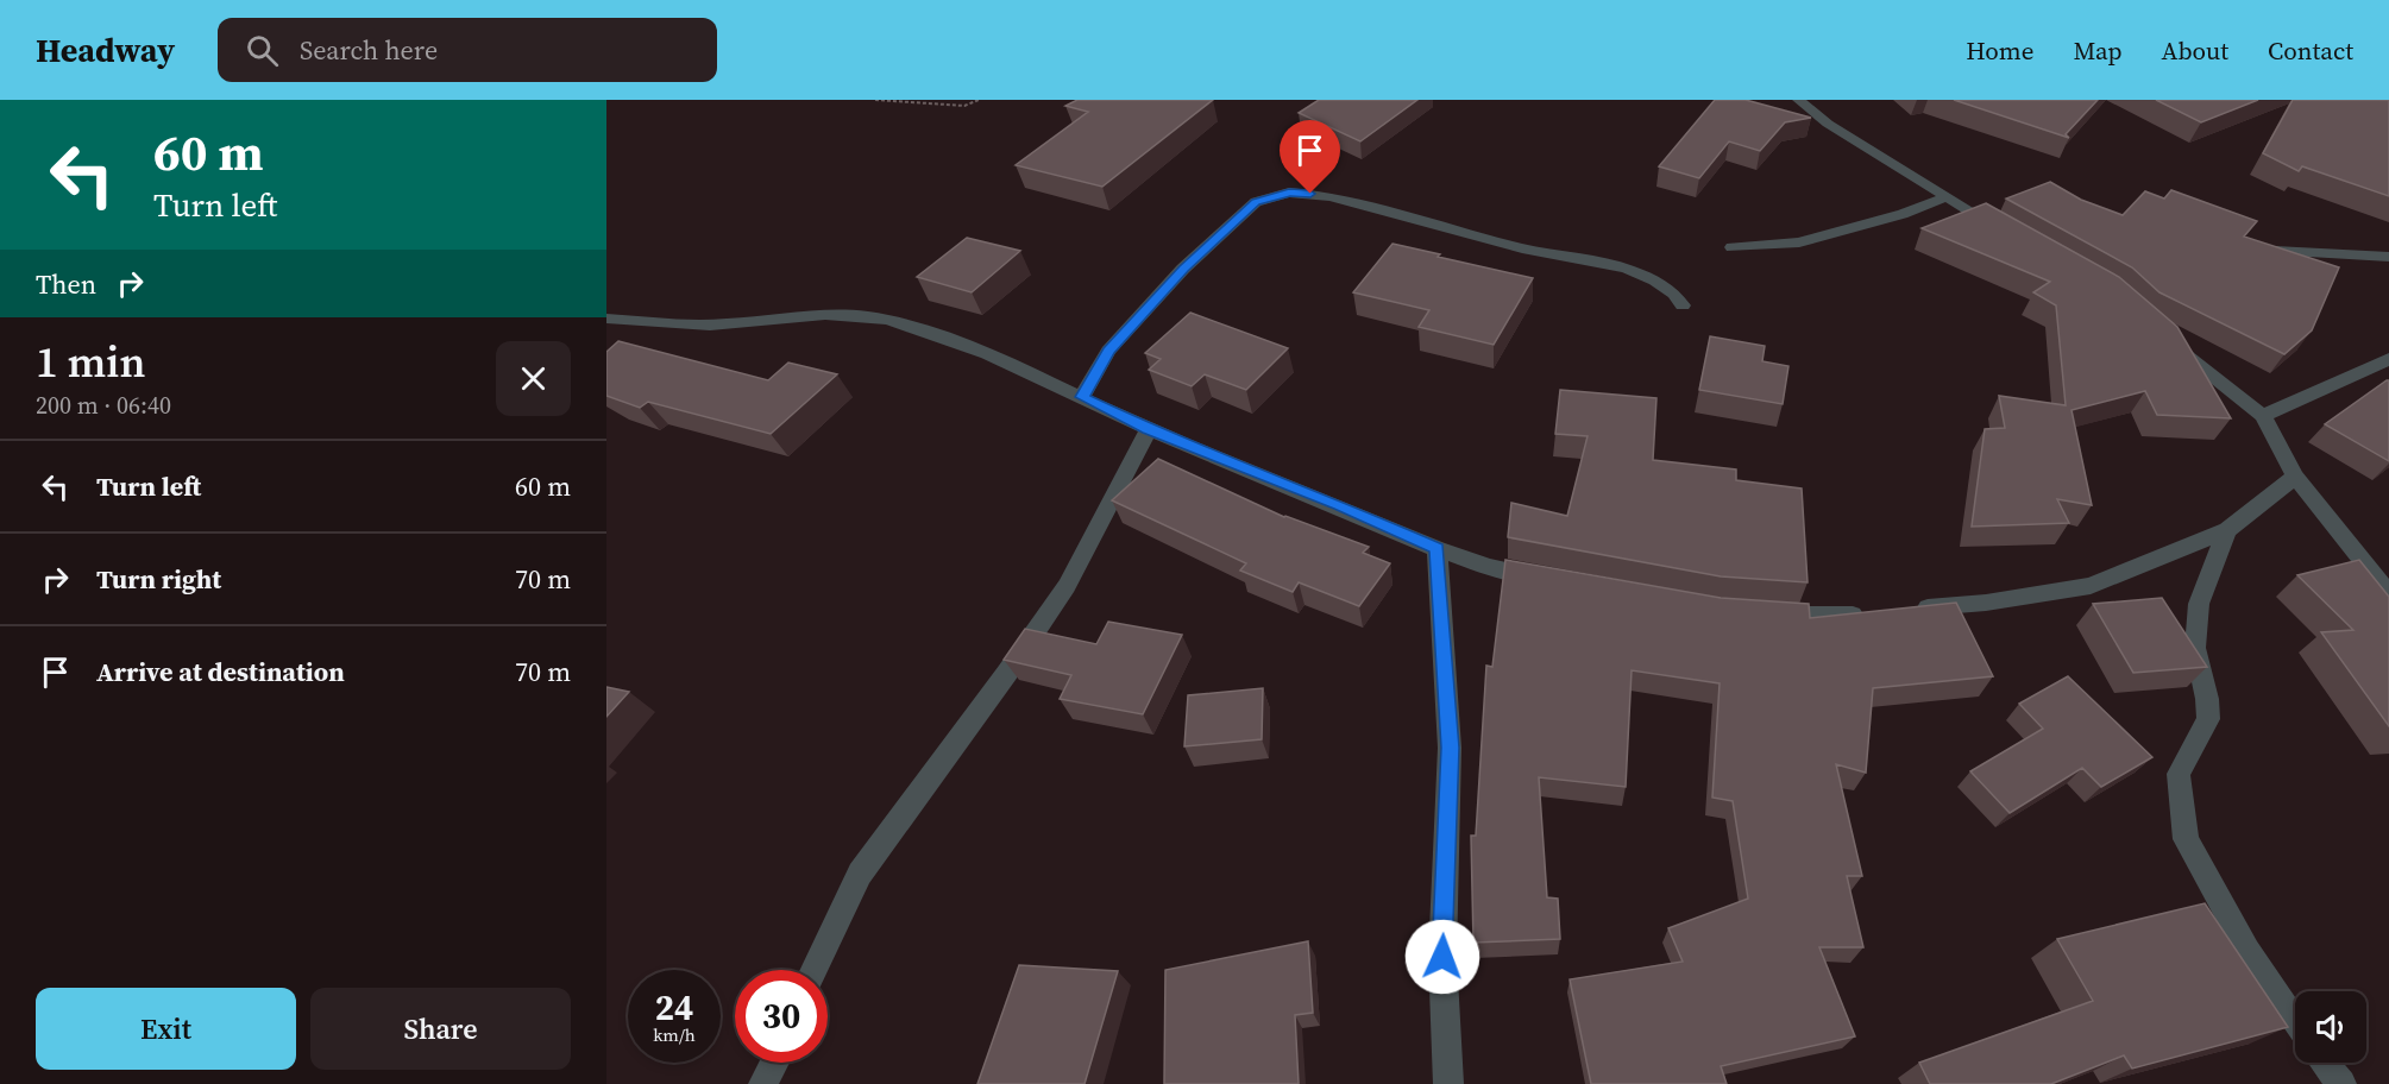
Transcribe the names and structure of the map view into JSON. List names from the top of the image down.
{
  "page": {
    "header": "Headway",
    "search": "Search here",
    "nav": [
      "Home",
      "Map",
      "About",
      "Contact"
    ],
    "turn": ["60 m", "Turn left"],
    "then": "Then",
    "heading": ["1 min", "200 m · 06:40"],
    "list": [
      {
        "name": "Turn left",
        "value": "60 m"
      },
      {
        "name": "Turn right",
        "value": "70 m"
      },
      {
        "name": "Arrive at destination",
        "value": "70 m"
      }
    ],
    "speed": "24 km/h",
    "limit": "30",
    "buttons": ["Exit", "Share"]
  }
}
